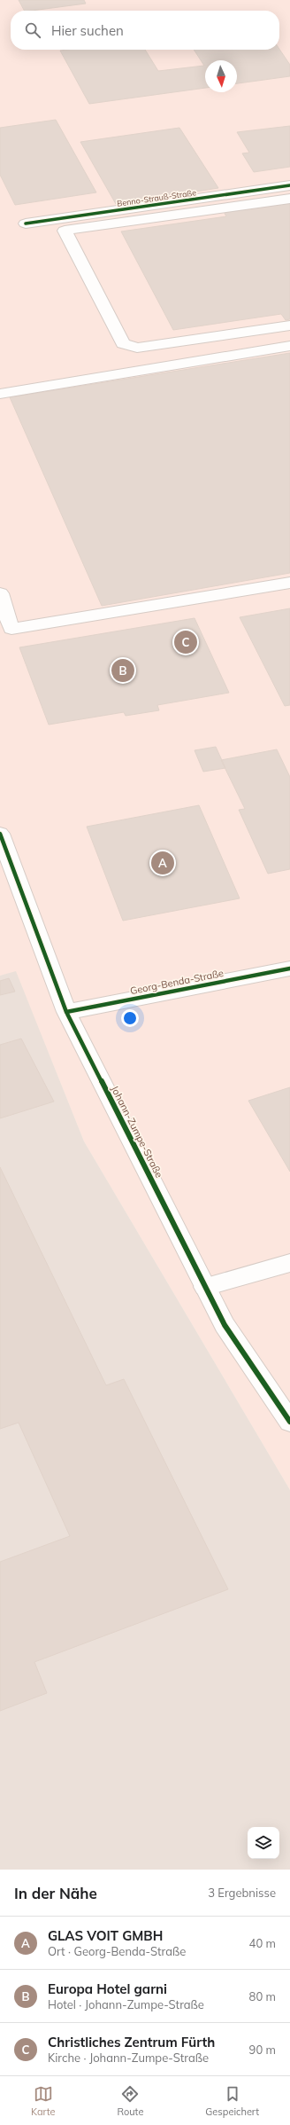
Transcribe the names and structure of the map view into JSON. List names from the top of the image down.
{
  "streets": {
    "street": ["Benno-Strauß-Straße", "Georg-Benda-Straße", "Johann-Zumpe-Straße"]
  },
  "crossings": [
    ["Georg-Benda-Straße", "Johann-Zumpe-Straße"]
  ],
  "north": "bottom",
  "page": {
    "search": "Hier suchen",
    "pins": ["C", "B", "A"],
    "heading": ["In der Nähe", "3 Ergebnisse"],
    "list": [
      {
        "mark": "A",
        "name": "GLAS VOIT GMBH",
        "note": "Ort · Georg-Benda-Straße",
        "value": "40 m"
      },
      {
        "mark": "B",
        "name": "Europa Hotel garni",
        "note": "Hotel · Johann-Zumpe-Straße",
        "value": "80 m"
      },
      {
        "mark": "C",
        "name": "Christliches Zentrum Fürth",
        "note": "Kirche · Johann-Zumpe-Straße",
        "value": "90 m"
      }
    ],
    "nav": ["Karte", "Route", "Gespeichert"]
  }
}
